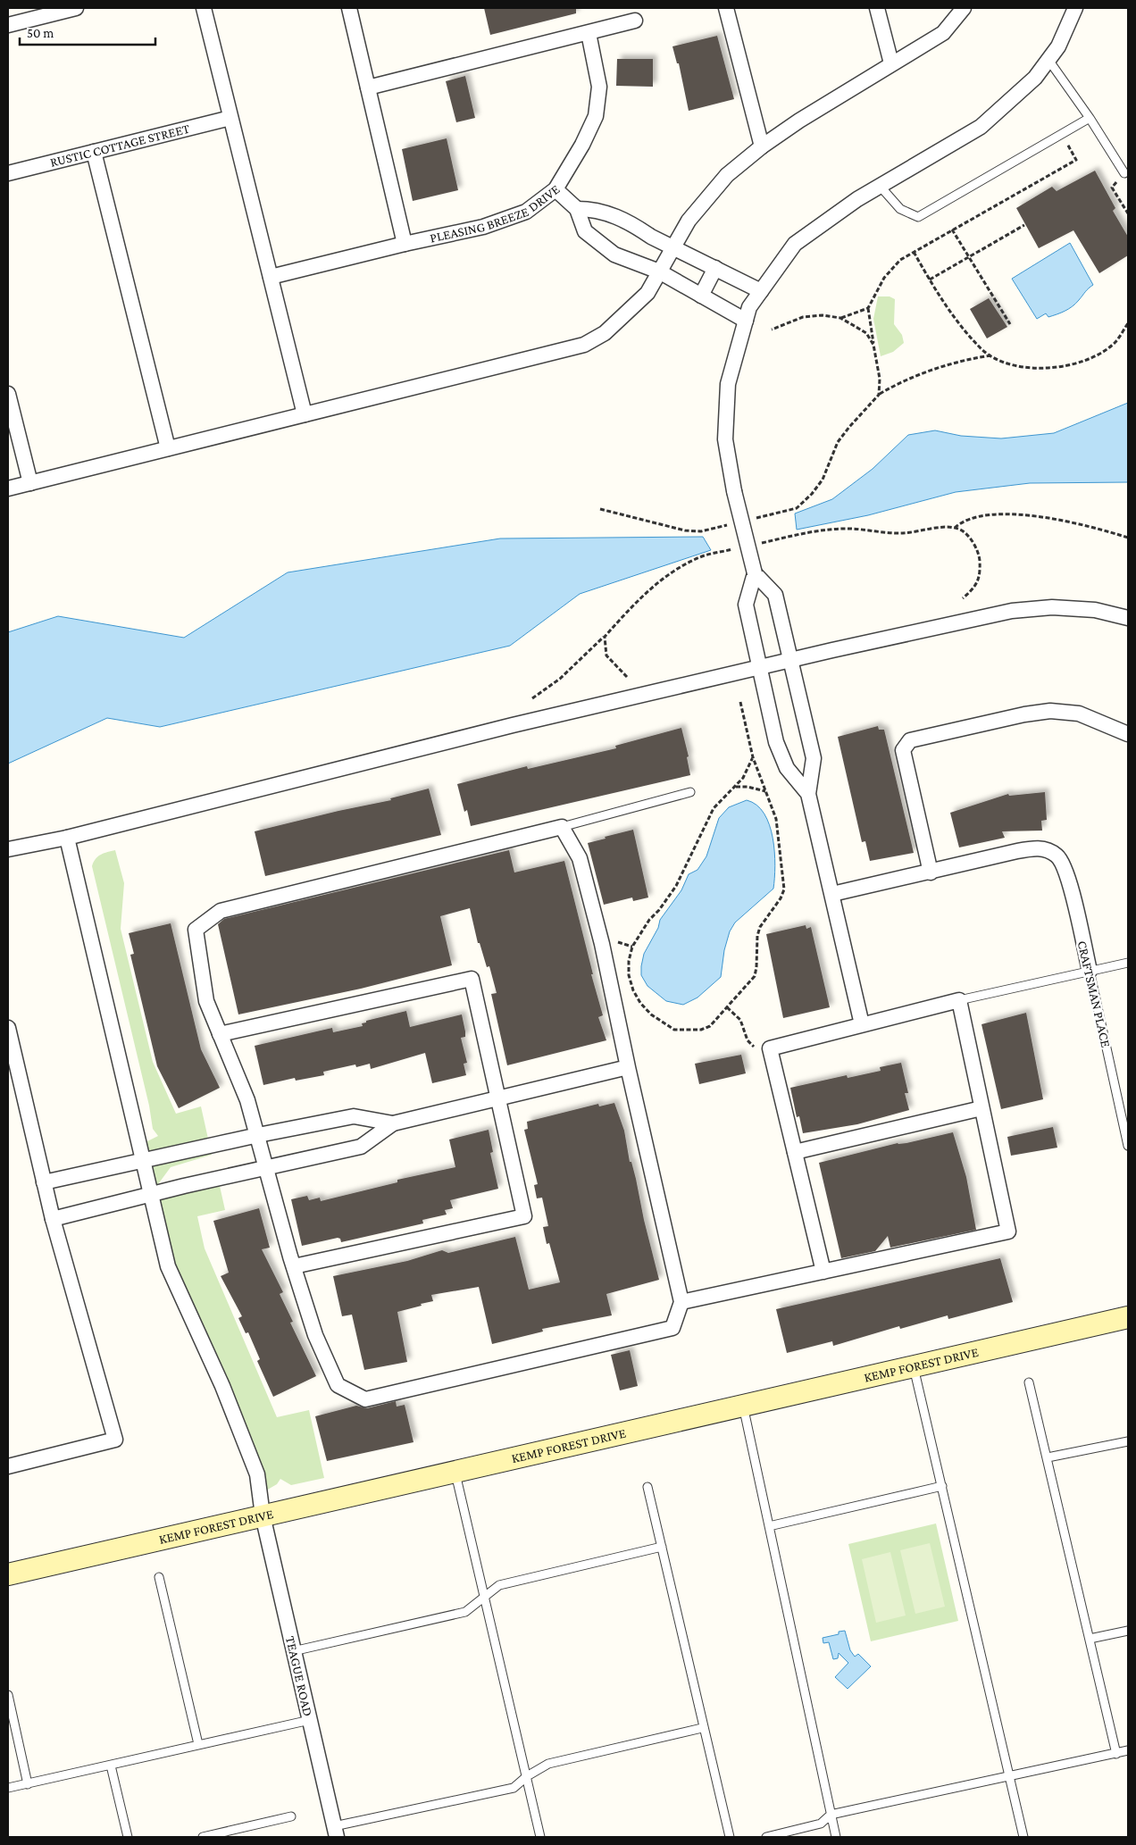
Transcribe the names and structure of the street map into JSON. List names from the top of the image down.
{
  "streets": {
    "street": [
      "RUSTIC COTTAGE STREET",
      "PLEASING BREEZE DRIVE",
      "CRAFTSMAN PLACE",
      "KEMP FOREST DRIVE",
      "TEAGUE ROAD"
    ]
  },
  "crossings": [
    ["KEMP FOREST DRIVE", "TEAGUE ROAD"]
  ],
  "scale_bar": "50 m"
}
